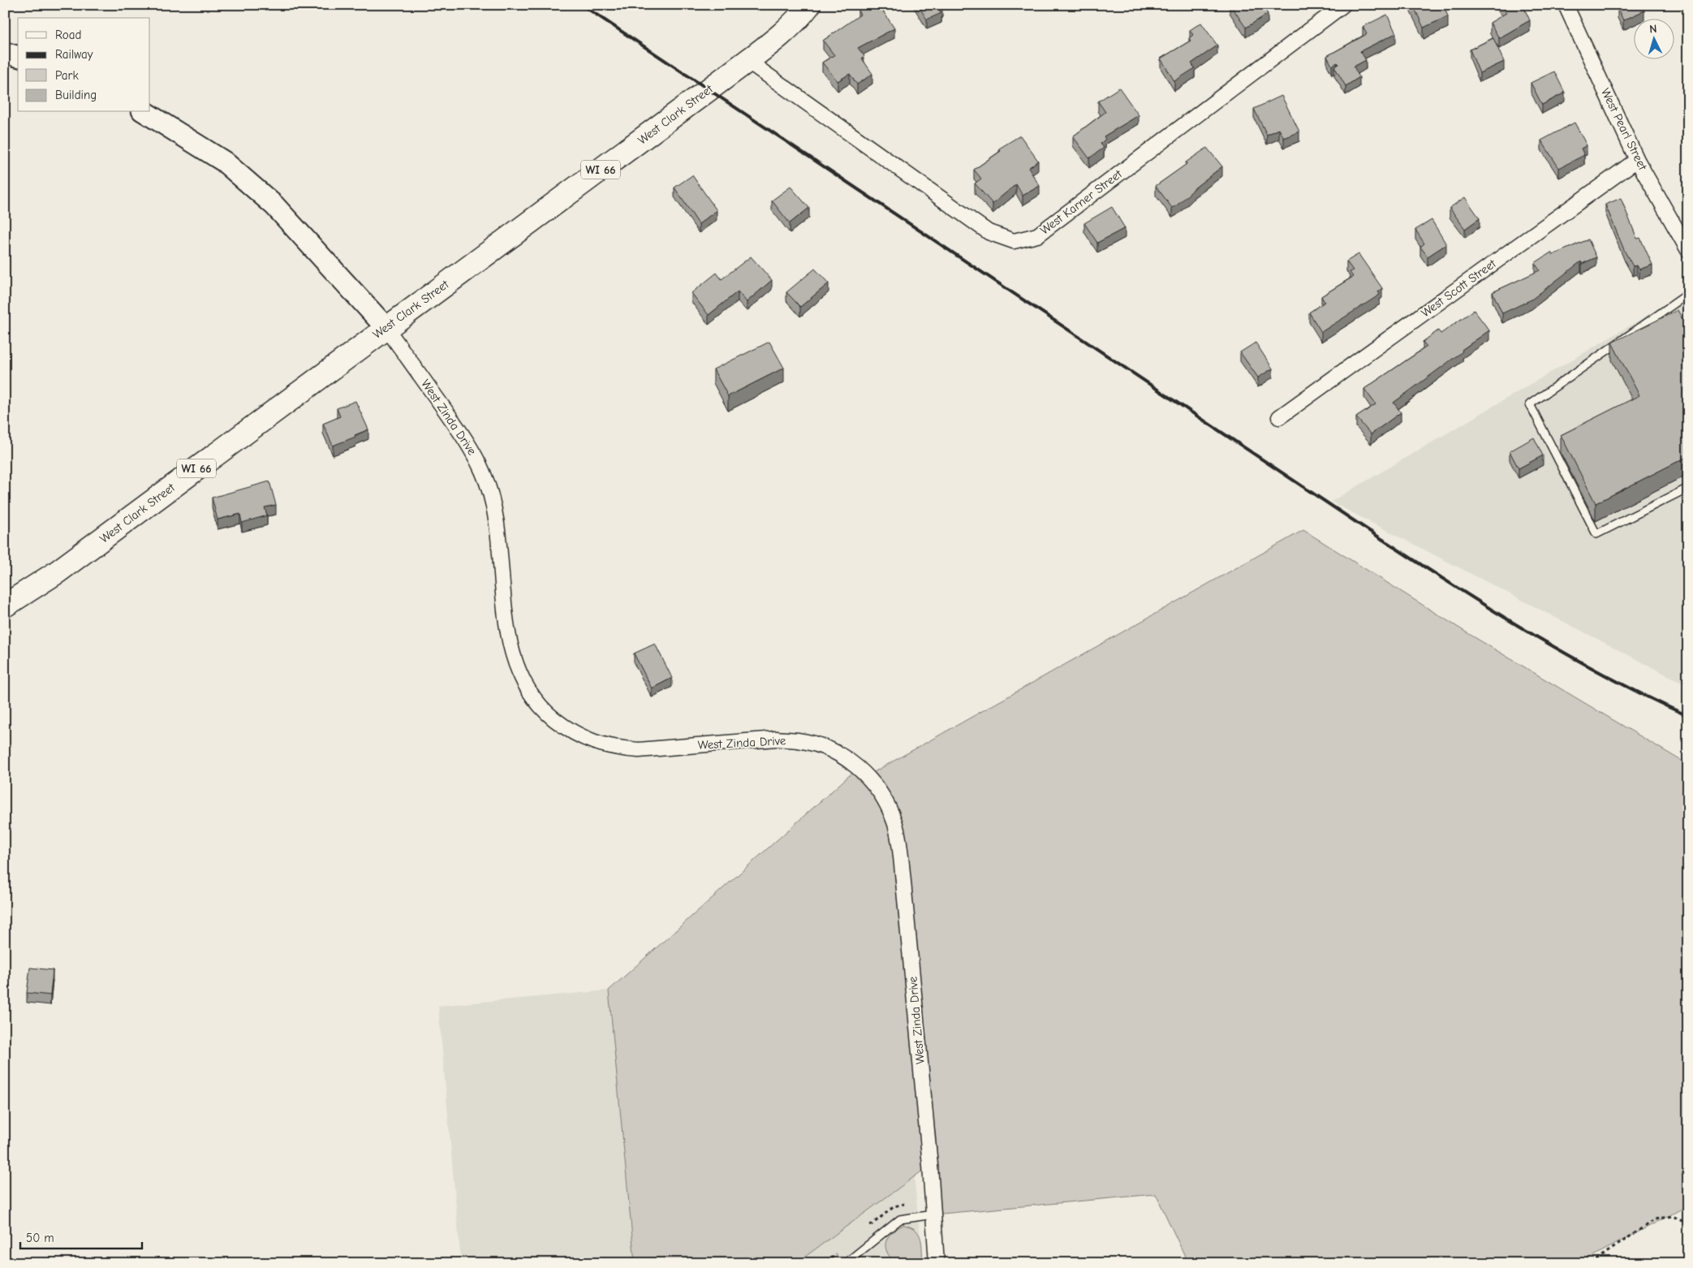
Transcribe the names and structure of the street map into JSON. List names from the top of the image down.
{
  "streets": {
    "main road": ["West Clark Street", "WI 66"],
    "street": [
      "West Pearl Street",
      "West Karner Street",
      "West Scott Street",
      "West Zinda Drive"
    ]
  },
  "crossings": [
    ["West Clark Street", "West Karner Street"],
    ["West Clark Street", "West Zinda Drive"],
    ["West Pearl Street", "West Scott Street"]
  ],
  "legend": [
    "Road",
    "Railway",
    "Park",
    "Building"
  ],
  "scale_bar": "50 m",
  "north": "top"
}
